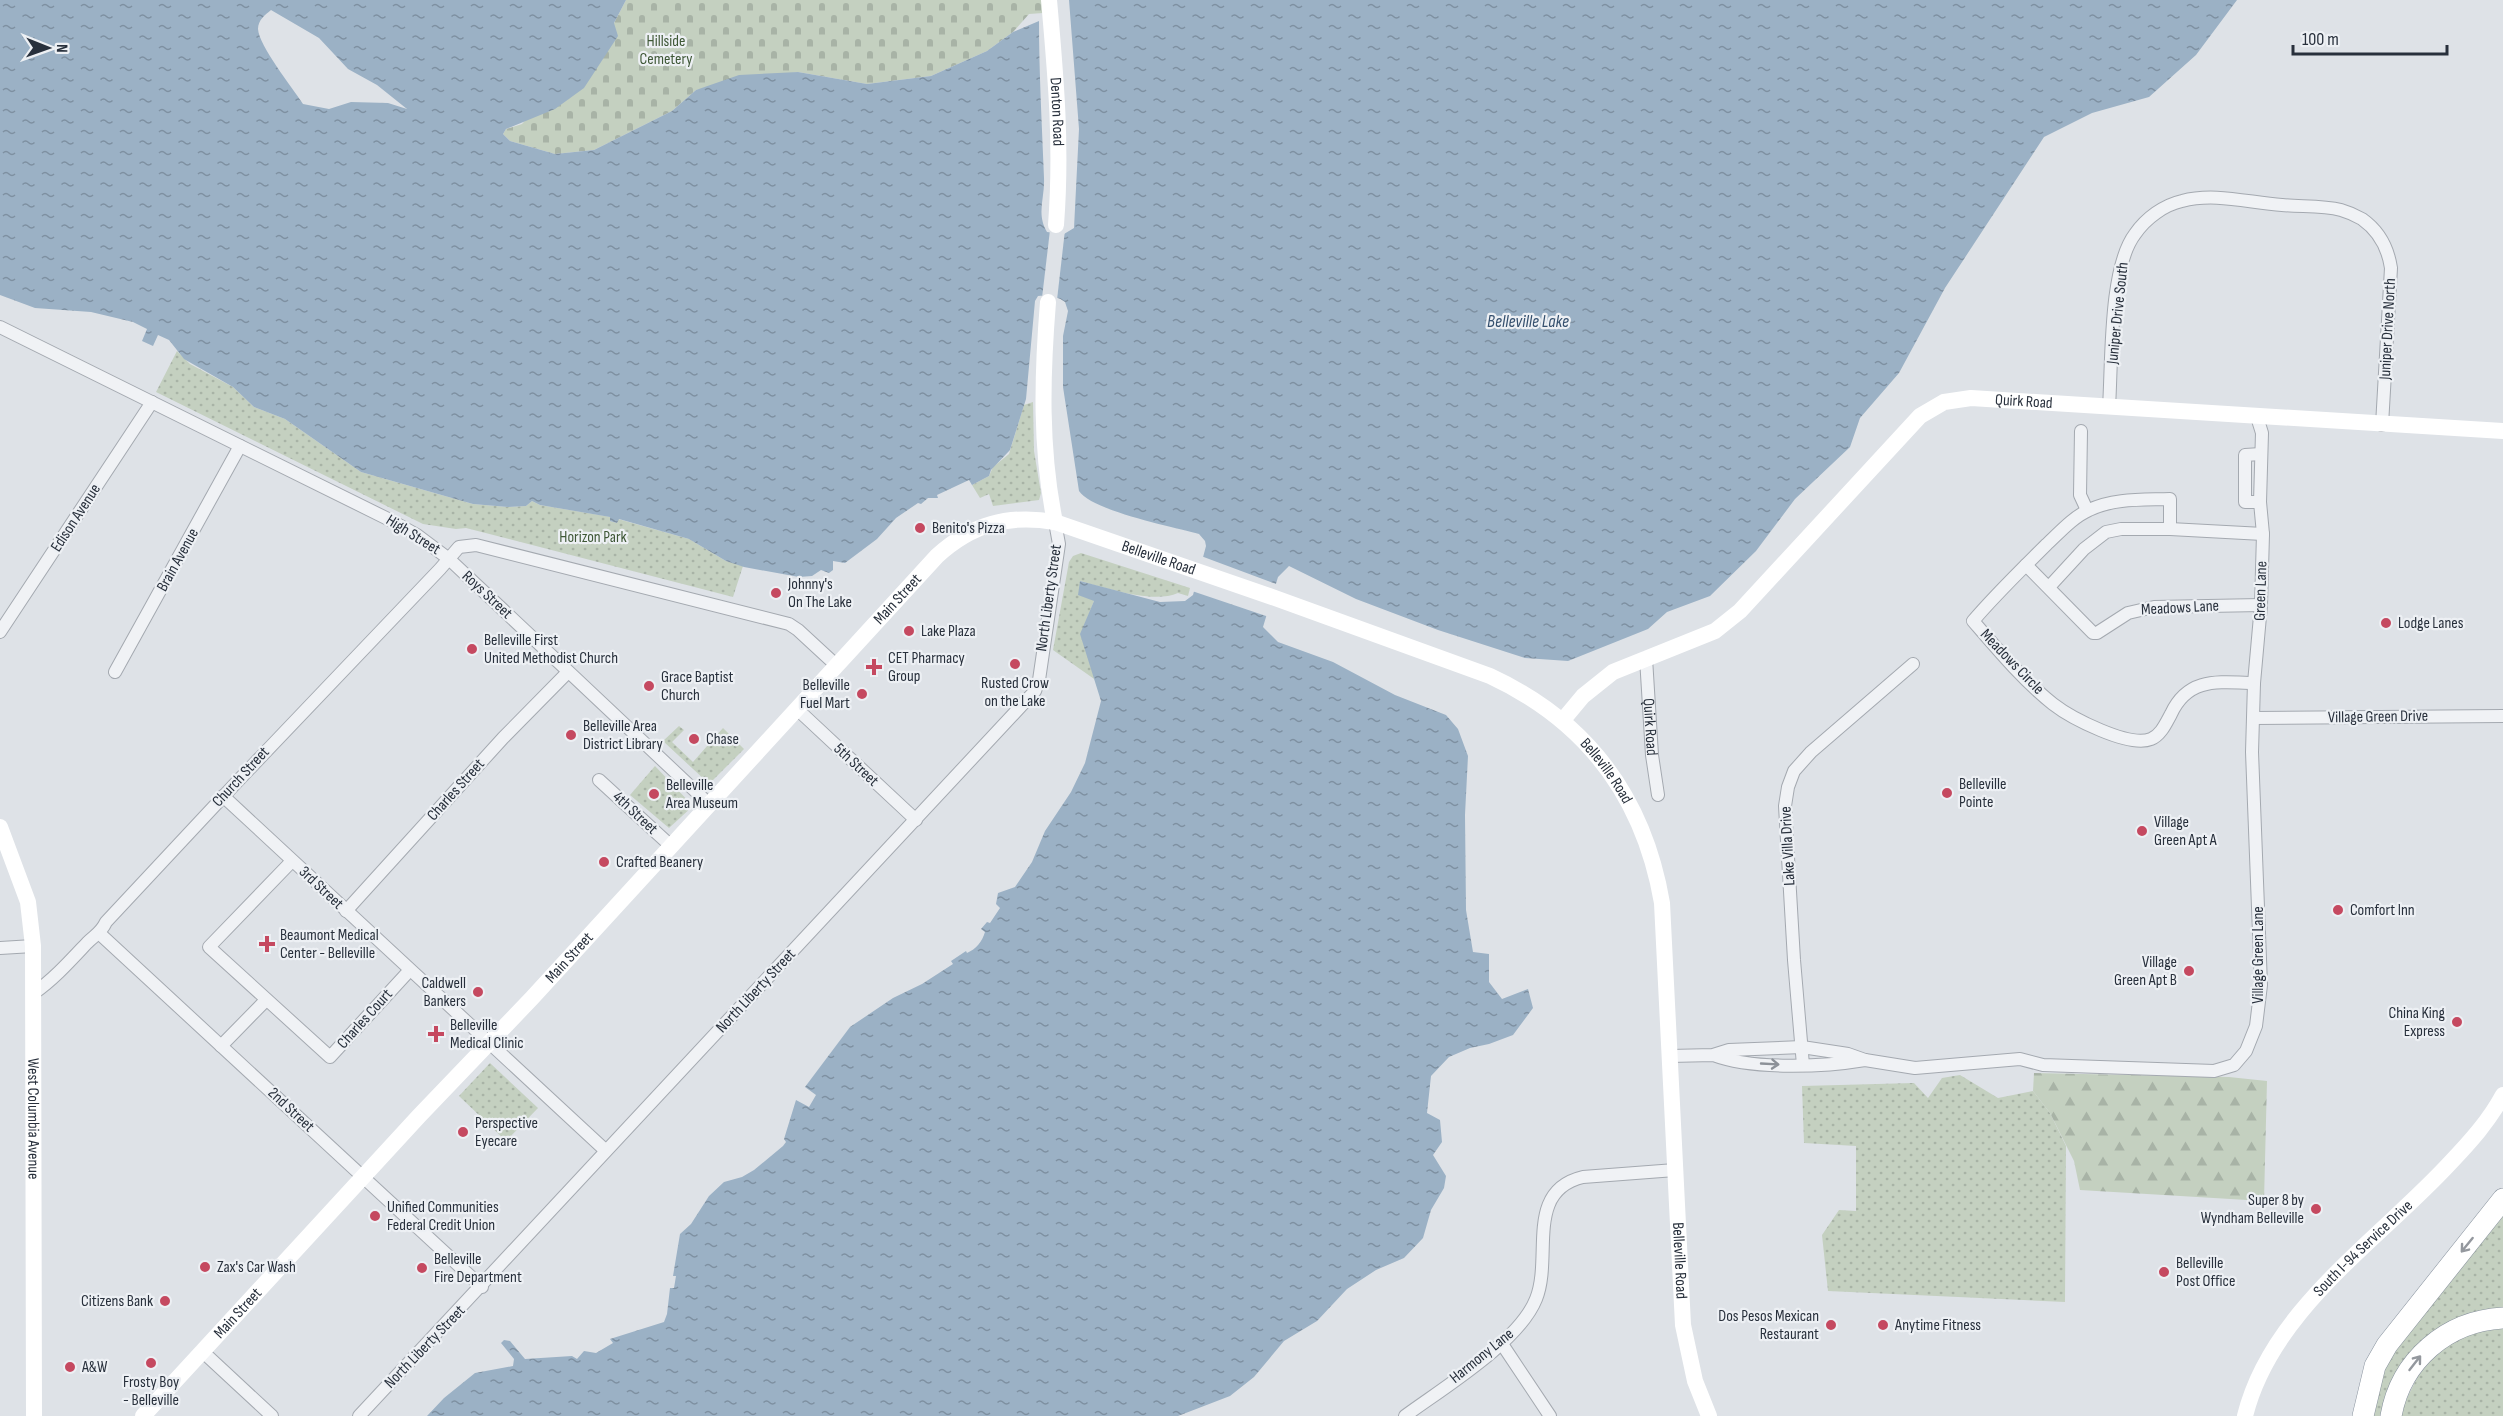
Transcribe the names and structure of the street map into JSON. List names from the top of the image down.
{
  "streets": {
    "main road": [
      "Denton Road",
      "Quirk Road",
      "Belleville Road",
      "Main Street",
      "West Columbia Avenue",
      "South I-94 Service Drive"
    ],
    "street": [
      "Juniper Drive South",
      "Juniper Drive North",
      "Edison Avenue",
      "High Street",
      "Brain Avenue",
      "Green Lane",
      "Roys Street",
      "North Liberty Street",
      "Meadows Lane",
      "Meadows Circle",
      "Village Green Drive",
      "5th Street",
      "Church Street",
      "Charles Street",
      "4th Street",
      "Lake Villa Drive",
      "3rd Street",
      "Village Green Lane",
      "Charles Court",
      "2nd Street",
      "Harmony Lane"
    ]
  },
  "crossings": [
    ["Juniper Drive South", "Juniper Drive North"],
    ["Juniper Drive South", "Quirk Road"],
    ["Juniper Drive North", "Quirk Road"],
    ["Quirk Road", "Belleville Road"],
    ["Edison Avenue", "High Street"],
    ["High Street", "Brain Avenue"],
    ["High Street", "Roys Street"],
    ["High Street", "Main Street"],
    ["High Street", "Church Street"],
    ["Belleville Road", "North Liberty Street"],
    ["Belleville Road", "Main Street"],
    ["Belleville Road", "Harmony Lane"],
    ["Green Lane", "Meadows Lane"],
    ["Green Lane", "Meadows Circle"],
    ["Green Lane", "Village Green Drive"],
    ["Green Lane", "Village Green Lane"],
    ["Roys Street", "Main Street"],
    ["Roys Street", "Church Street"],
    ["Roys Street", "Charles Street"],
    ["North Liberty Street", "5th Street"],
    ["North Liberty Street", "3rd Street"],
    ["North Liberty Street", "2nd Street"],
    ["Main Street", "5th Street"],
    ["Main Street", "4th Street"],
    ["Main Street", "3rd Street"],
    ["Main Street", "2nd Street"],
    ["Meadows Lane", "Meadows Circle"],
    ["Village Green Drive", "Village Green Lane"],
    ["Church Street", "3rd Street"],
    ["Church Street", "2nd Street"],
    ["Church Street", "West Columbia Avenue"],
    ["Charles Street", "3rd Street"],
    ["3rd Street", "Charles Court"]
  ],
  "water": ["Belleville Lake"],
  "parks": ["Hillside Cemetery", "Horizon Park"],
  "places": {
    "other": [
      "Benito's Pizza",
      "Johnny's On The Lake",
      "Lodge Lanes",
      "Lake Plaza",
      "Belleville First United Methodist Church",
      "Rusted Crow on the Lake",
      "Grace Baptist Church",
      "Belleville Fuel Mart",
      "Belleville Area District Library",
      "Chase",
      "Belleville Pointe",
      "Belleville Area Museum",
      "Village Green Apt A",
      "Crafted Beanery",
      "Comfort Inn",
      "Village Green Apt B",
      "Caldwell Bankers",
      "China King Express",
      "Perspective Eyecare",
      "Super 8 by Wyndham Belleville",
      "Unified Communities Federal Credit Union",
      "Zax's Car Wash",
      "Belleville Fire Department",
      "Belleville Post Office",
      "Citizens Bank",
      "Dos Pesos Mexican Restaurant",
      "Anytime Fitness",
      "Frosty Boy - Belleville",
      "A&W"
    ],
    "health": ["CET Pharmacy Group", "Beaumont Medical Center - Belleville", "Belleville Medical Clinic"]
  },
  "scale_bar": "100 m",
  "north": "right"
}
